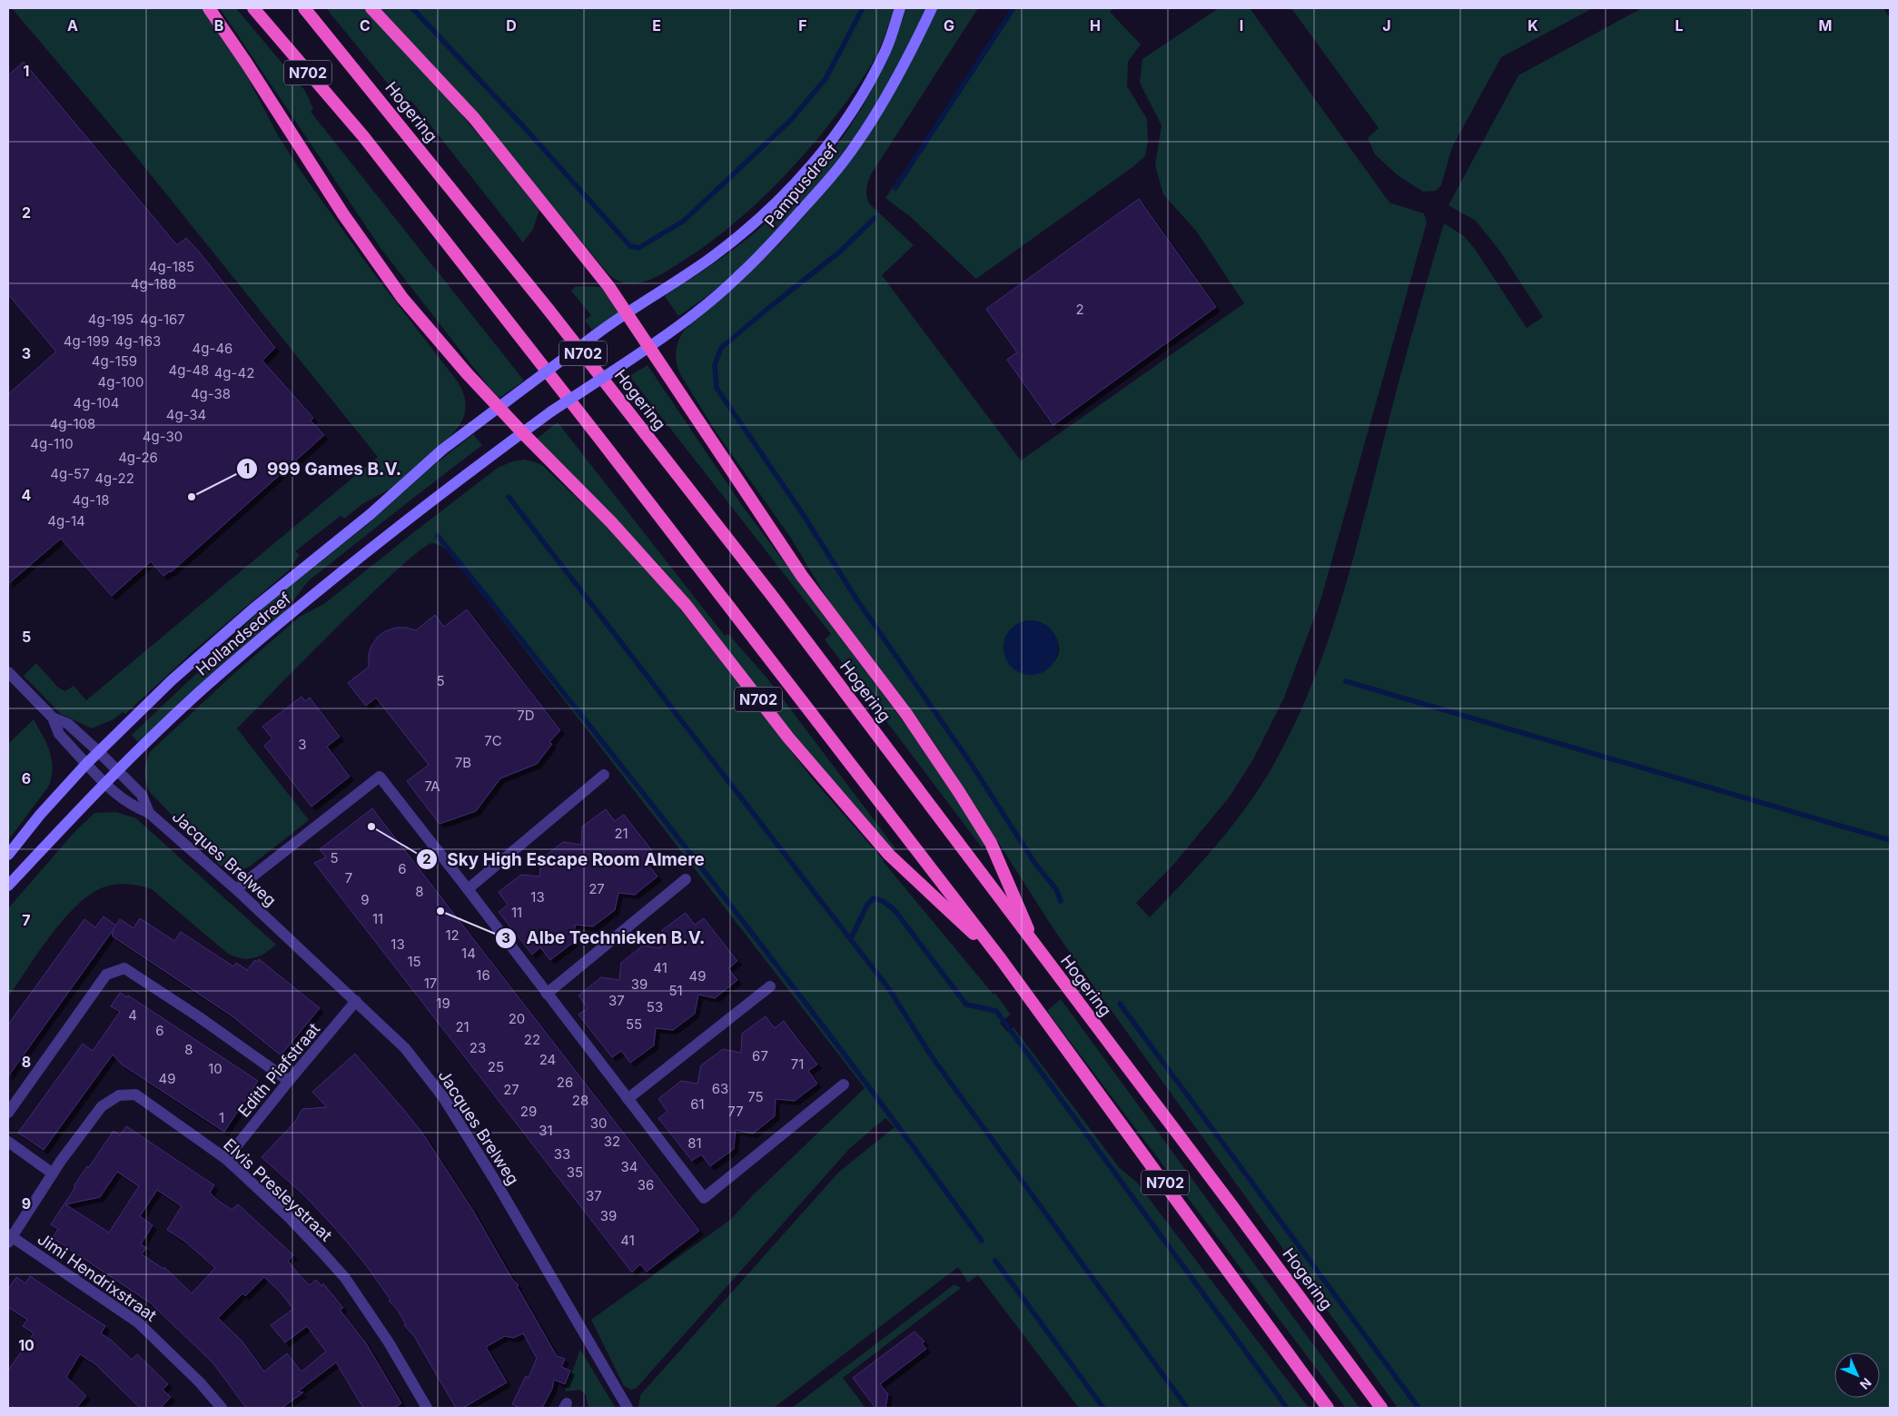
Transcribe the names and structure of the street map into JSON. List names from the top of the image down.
{
  "streets": {
    "highway": ["N702", "Hogering"],
    "main road": ["Pampusdreef", "Hollandsedreef"],
    "street": [
      "Jacques Brelweg",
      "Edith Piafstraat",
      "Elvis Presleystraat",
      "Jimi Hendrixstraat"
    ]
  },
  "crossings": [
    ["N702", "Hogering"],
    ["N702", "Pampusdreef"],
    ["N702", "Hollandsedreef"],
    ["Pampusdreef", "Hollandsedreef"],
    ["Hollandsedreef", "Jacques Brelweg"],
    ["Jacques Brelweg", "Edith Piafstraat"],
    ["Edith Piafstraat", "Elvis Presleystraat"],
    ["Elvis Presleystraat", "Jimi Hendrixstraat"]
  ],
  "places": ["999 Games B.V.", "Sky High Escape Room Almere", "Albe Technieken B.V."],
  "house_numbers": [
    "4g-185",
    "4g-188",
    "2",
    "4g-195",
    "4g-167",
    "4g-199",
    "4g-163",
    "4g-46",
    "4g-159",
    "4g-48",
    "4g-42",
    "4g-100",
    "4g-38",
    "4g-104",
    "4g-34",
    "4g-108",
    "4g-30",
    "4g-110",
    "4g-26",
    "4g-57",
    "4g-22",
    "4g-18",
    "4g-14",
    "5",
    "7D",
    "7C",
    "3",
    "7B",
    "7A",
    "21",
    "5",
    "6",
    "7",
    "27",
    "8",
    "13",
    "9",
    "11",
    "11",
    "12",
    "13",
    "14",
    "15",
    "41",
    "16",
    "49",
    "17",
    "39",
    "51",
    "37",
    "19",
    "53",
    "4",
    "20",
    "55",
    "21",
    "6",
    "22",
    "23",
    "8",
    "67",
    "24",
    "71",
    "25",
    "10",
    "49",
    "26",
    "63",
    "27",
    "75",
    "28",
    "61",
    "29",
    "77",
    "1",
    "30",
    "31",
    "32",
    "81",
    "33",
    "34",
    "35",
    "36",
    "37",
    "39",
    "41"
  ],
  "north": "bottom right",
  "grid": {
    "columns": [
      "A",
      "B",
      "C",
      "D",
      "E",
      "F",
      "G",
      "H",
      "I",
      "J",
      "K",
      "L",
      "M"
    ],
    "rows": [
      "1",
      "2",
      "3",
      "4",
      "5",
      "6",
      "7",
      "8",
      "9",
      "10"
    ]
  }
}
